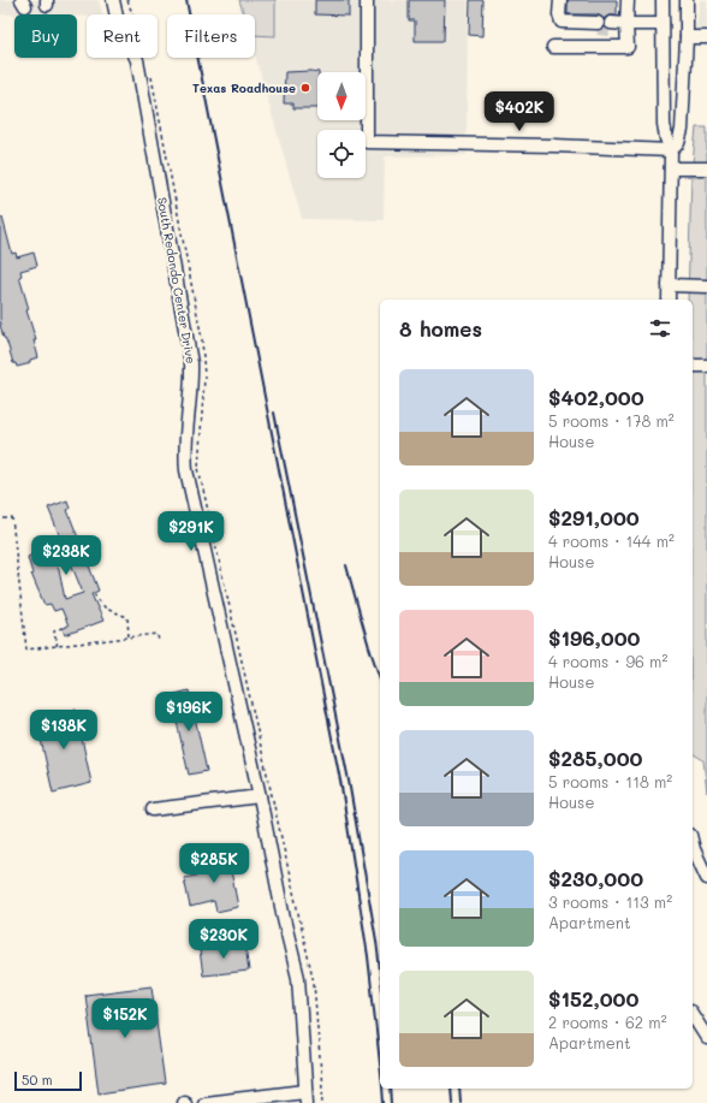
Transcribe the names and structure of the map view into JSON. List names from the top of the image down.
{
  "streets": {
    "street": ["South Redondo Center Drive"]
  },
  "places": ["Texas Roadhouse"],
  "scale_bar": "50 m",
  "north": "bottom",
  "page": {
    "chip": ["Buy", "Rent", "Filters"],
    "price": [
      "$402K",
      "$291K",
      "$238K",
      "$196K",
      "$138K",
      "$285K",
      "$230K",
      "$152K"
    ],
    "heading": "8 homes",
    "list": [
      {
        "name": "$402,000",
        "note": "5 rooms · 178 m² · House"
      },
      {
        "name": "$291,000",
        "note": "4 rooms · 144 m² · House"
      },
      {
        "name": "$196,000",
        "note": "4 rooms · 96 m² · House"
      },
      {
        "name": "$285,000",
        "note": "5 rooms · 118 m² · House"
      },
      {
        "name": "$230,000",
        "note": "3 rooms · 113 m² · Apartment"
      },
      {
        "name": "$152,000",
        "note": "2 rooms · 62 m² · Apartment"
      }
    ],
    "scale": "50 m"
  }
}
